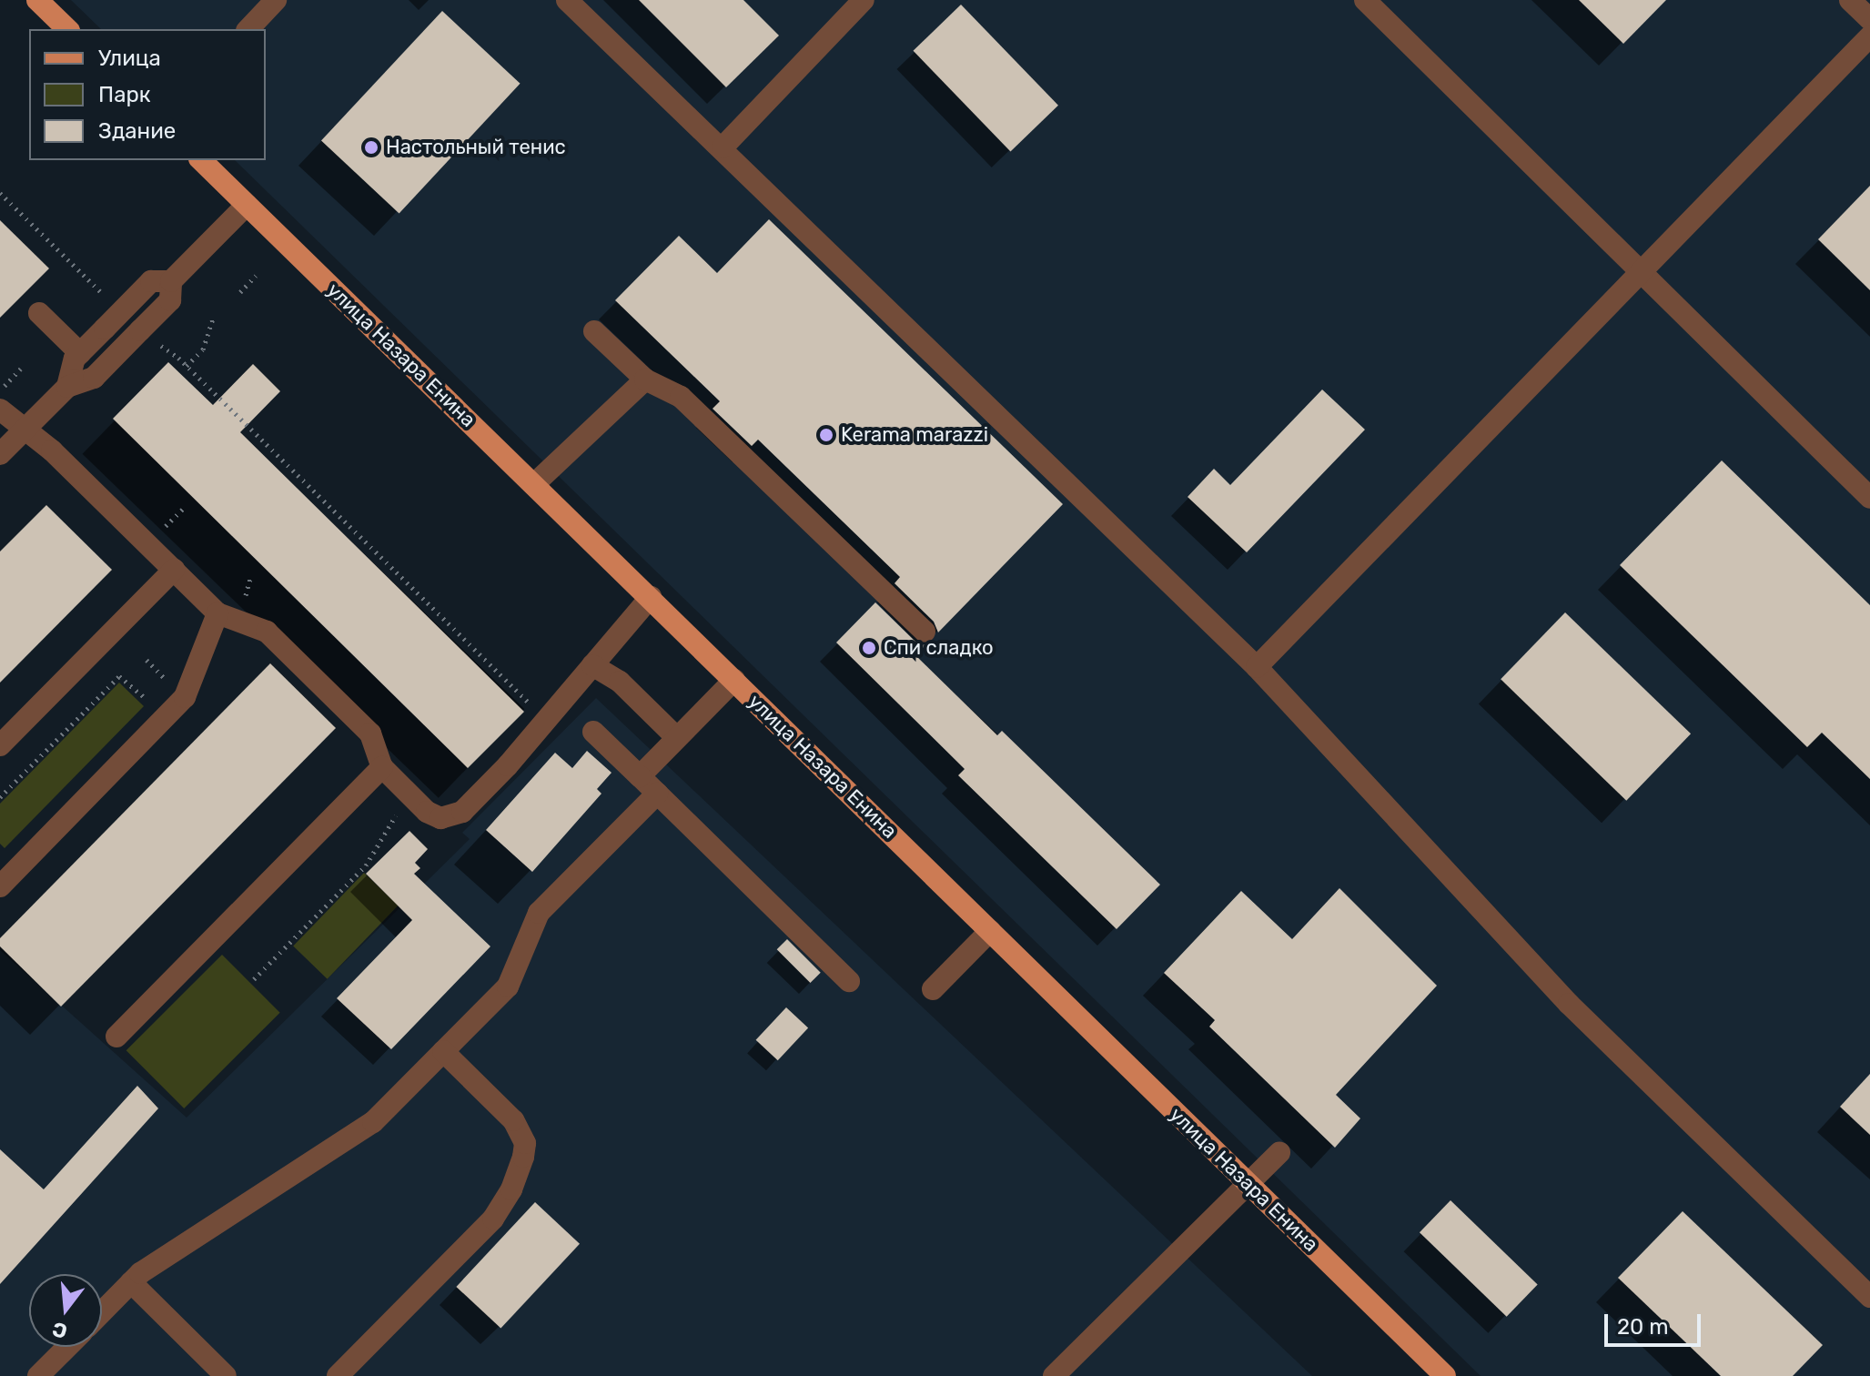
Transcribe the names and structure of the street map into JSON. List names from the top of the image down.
{
  "streets": {
    "main road": ["улица Назара Енина"]
  },
  "places": ["Настольный тенис", "Kerama marazzi", "Спи сладко"],
  "legend": ["Улица", "Парк", "Здание"],
  "scale_bar": "20 m",
  "north": "bottom"
}
